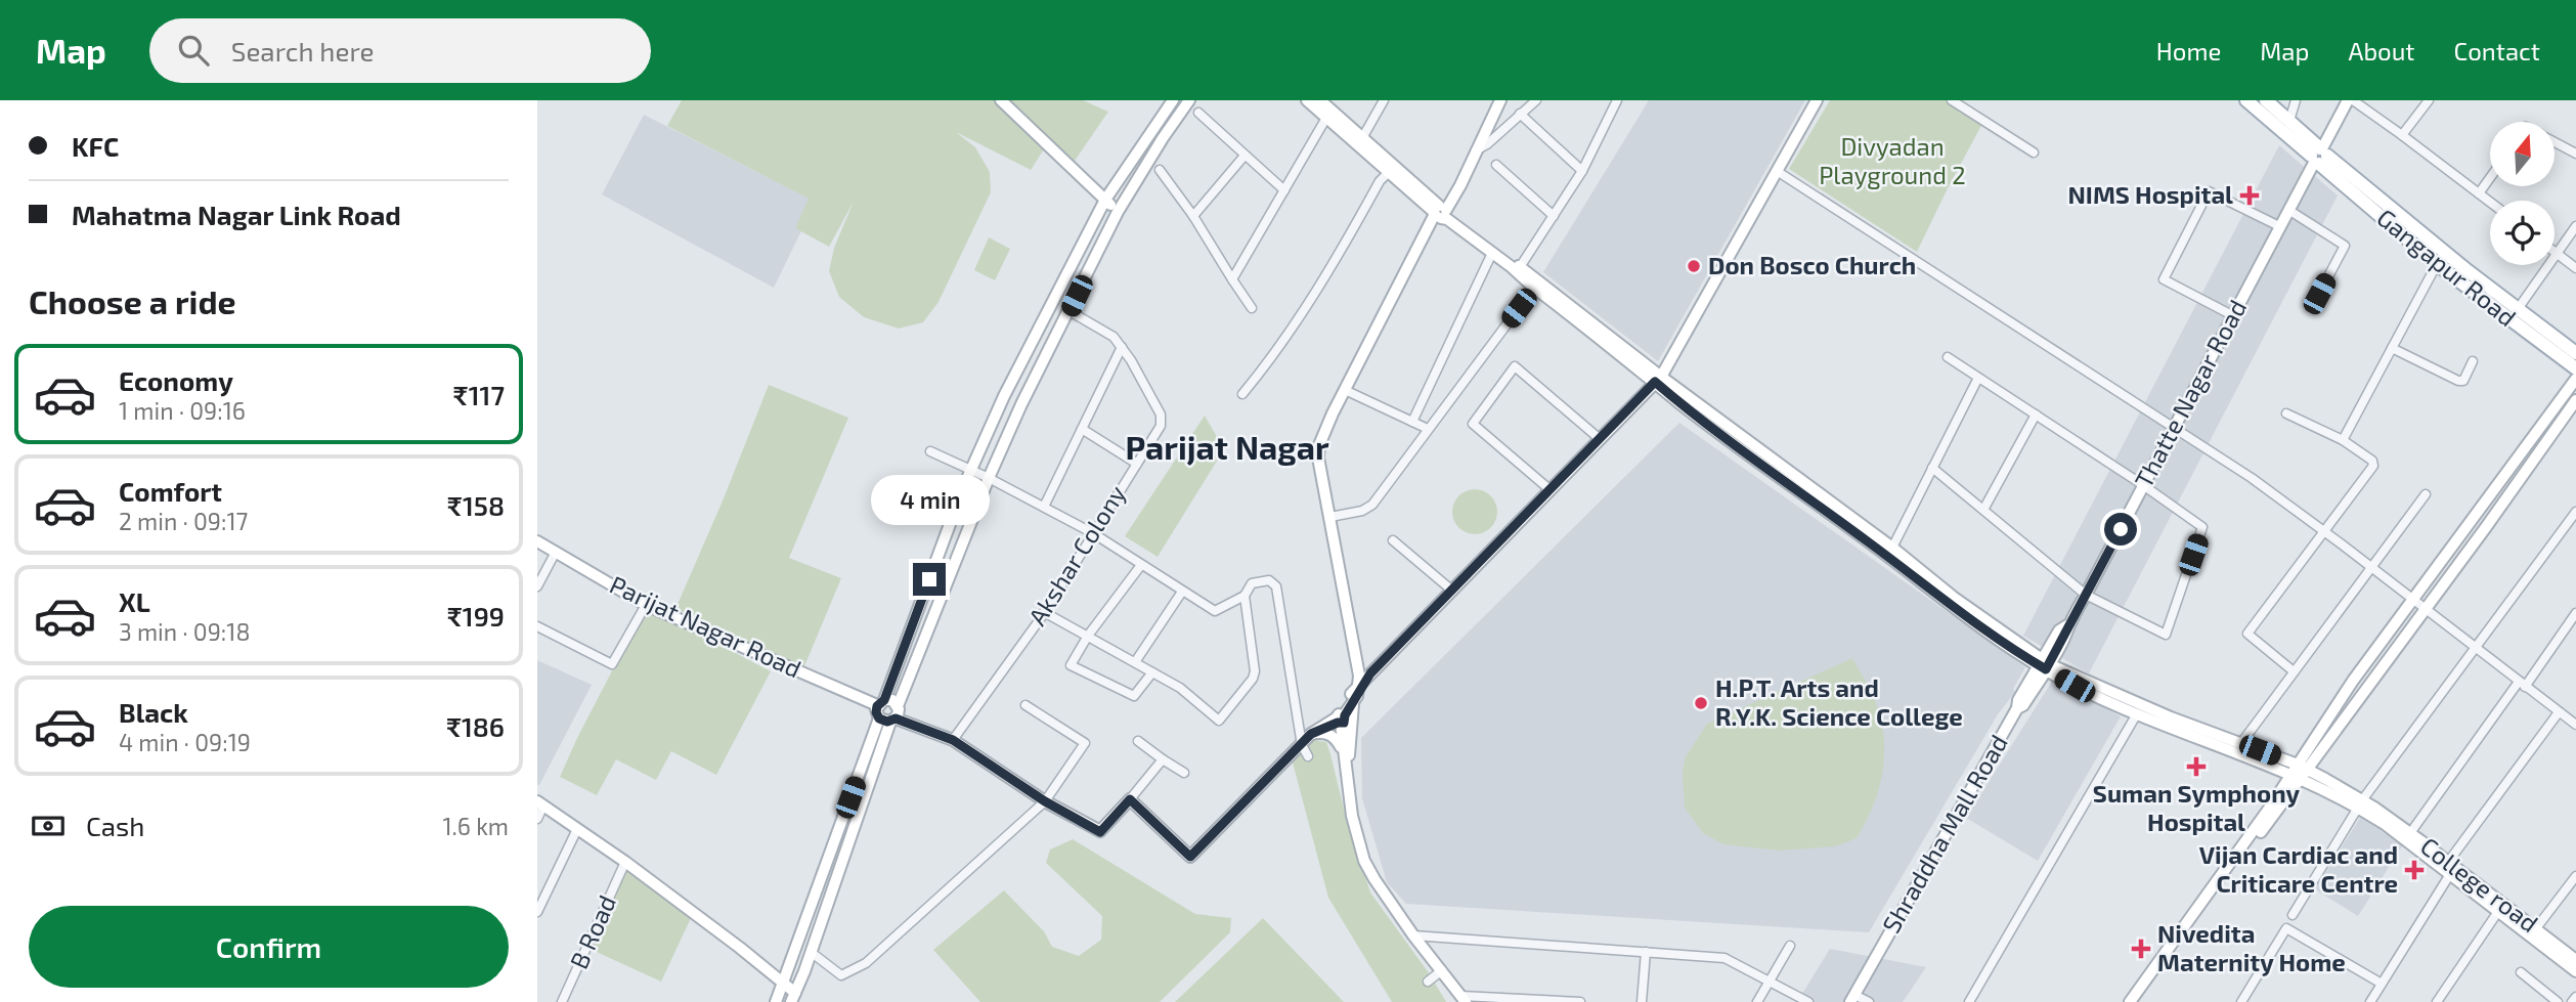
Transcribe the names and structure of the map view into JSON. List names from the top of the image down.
{
  "streets": {
    "main road": ["Gangapur Road"],
    "street": [
      "Thatte Nagar Road",
      "Akshar Colony",
      "Parijat Nagar Road",
      "Shraddha Mall Road",
      "College road",
      "B Road"
    ]
  },
  "crossings": [
    ["Gangapur Road", "Thatte Nagar Road"],
    ["Thatte Nagar Road", "Shraddha Mall Road"],
    ["Shraddha Mall Road", "College road"]
  ],
  "districts": ["Parijat Nagar"],
  "parks": ["Divyadan Playground 2"],
  "places": {
    "health": [
      "NIMS Hospital",
      "Suman Symphony Hospital",
      "Vijan Cardiac and Criticare Centre",
      "Nivedita Maternity Home"
    ],
    "other": ["Don Bosco Church", "H.P.T. Arts and R.Y.K. Science College"]
  },
  "north": "top",
  "page": {
    "header": "Map",
    "search": "Search here",
    "nav": [
      "Home",
      "Map",
      "About",
      "Contact"
    ],
    "banner": ["KFC", "Mahatma Nagar Link Road"],
    "heading": "Choose a ride",
    "list": [
      {
        "name": "Economy",
        "note": "1 min · 09:16",
        "value": "₹117"
      },
      {
        "name": "Comfort",
        "note": "2 min · 09:17",
        "value": "₹158"
      },
      {
        "name": "XL",
        "note": "3 min · 09:18",
        "value": "₹199"
      },
      {
        "name": "Black",
        "note": "4 min · 09:19",
        "value": "₹186"
      }
    ],
    "bubble": "4 min",
    "pay": ["Cash", "1.6 km"],
    "buttons": "Confirm"
  }
}
